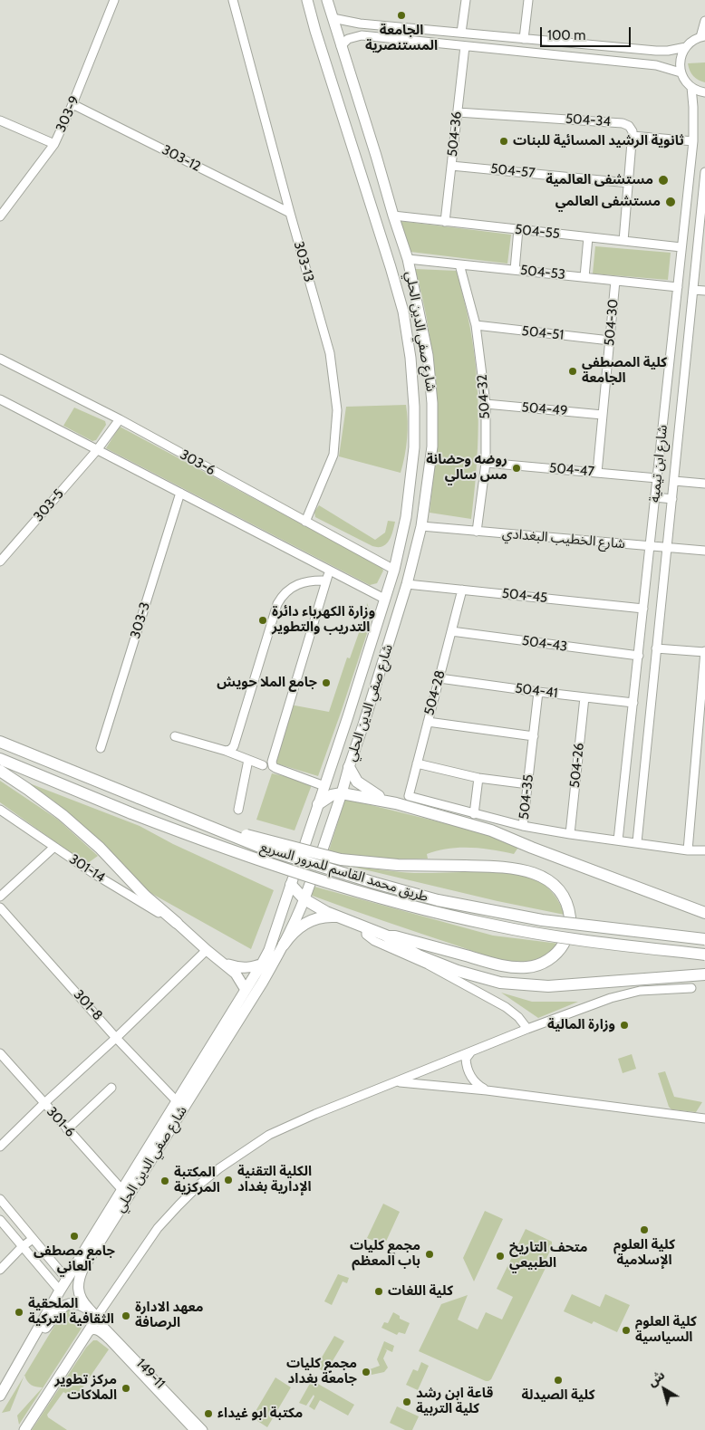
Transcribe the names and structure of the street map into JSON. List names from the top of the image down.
{
  "streets": {
    "highway": ["طريق محمد القاسم للمرور السريع"],
    "main road": ["شارع صفي الدين الحلي"],
    "street": [
      "303-9",
      "504-34",
      "504-36",
      "303-12",
      "504-57",
      "504-55",
      "303-13",
      "504-53",
      "504-30",
      "504-51",
      "504-32",
      "504-49",
      "303-6",
      "شارع ابن تيمية",
      "504-47",
      "303-5",
      "شارع الخطيب البغدادي",
      "504-45",
      "303-3",
      "504-43",
      "504-41",
      "504-28",
      "504-26",
      "504-35",
      "301-14",
      "301-8",
      "301-6",
      "149-11"
    ]
  },
  "crossings": [
    ["303-9", "303-12"],
    ["504-34", "504-36"],
    ["504-36", "504-57"],
    ["504-36", "504-55"],
    ["303-12", "303-13"],
    ["504-55", "شارع صفي الدين الحلي"],
    ["504-55", "شارع ابن تيمية"],
    ["303-13", "303-6"],
    ["504-53", "504-30"],
    ["504-53", "شارع صفي الدين الحلي"],
    ["504-53", "504-32"],
    ["504-53", "شارع ابن تيمية"],
    ["504-30", "504-51"],
    ["504-30", "504-49"],
    ["504-30", "504-47"],
    ["شارع صفي الدين الحلي", "303-6"],
    ["شارع صفي الدين الحلي", "شارع الخطيب البغدادي"],
    ["شارع صفي الدين الحلي", "504-45"],
    ["شارع صفي الدين الحلي", "301-8"],
    ["شارع صفي الدين الحلي", "301-6"],
    ["شارع صفي الدين الحلي", "149-11"],
    ["504-51", "504-32"],
    ["504-32", "504-49"],
    ["504-32", "504-47"],
    ["504-32", "شارع الخطيب البغدادي"],
    ["303-6", "303-5"],
    ["شارع ابن تيمية", "504-47"],
    ["شارع ابن تيمية", "شارع الخطيب البغدادي"],
    ["شارع ابن تيمية", "504-45"],
    ["شارع ابن تيمية", "504-43"],
    ["شارع ابن تيمية", "504-41"],
    ["شارع ابن تيمية", "504-35"],
    ["504-45", "504-28"],
    ["504-43", "504-28"],
    ["504-41", "504-28"],
    ["504-41", "504-26"],
    ["504-41", "504-35"],
    ["504-26", "504-35"]
  ],
  "places": [
    "الجامعة المستنصرية",
    "ثانوية الرشيد المسائية للبنات",
    "مستشفى العالمية",
    "مستشفى العالمي",
    "كلية المصطفى الجامعة",
    "روضه وحضانة مس سالي",
    "وزارة الكهرباء دائرة التدريب والتطوير",
    "جامع الملا حويش",
    "وزارة المالية",
    "الكلية التقنية الإدارية بغداد",
    "المكتبة المركزية",
    "كلية العلوم الإسلامية",
    "جامع مصطفى العاني",
    "مجمع كليات باب المعظم",
    "متحف التاريخ الطبيعي",
    "كلية اللغات",
    "الملحقية الثقافية التركية",
    "معهد الادارة الرصافة",
    "كلية العلوم السياسية",
    "مجمع كليات جامعة بغداد",
    "كلية الصيدلة",
    "مركز تطوير الملاكات",
    "قاعة ابن رشد كلية التربية",
    "مكتبة ابو غيداء"
  ],
  "scale_bar": "100 m",
  "north": "top left"
}
